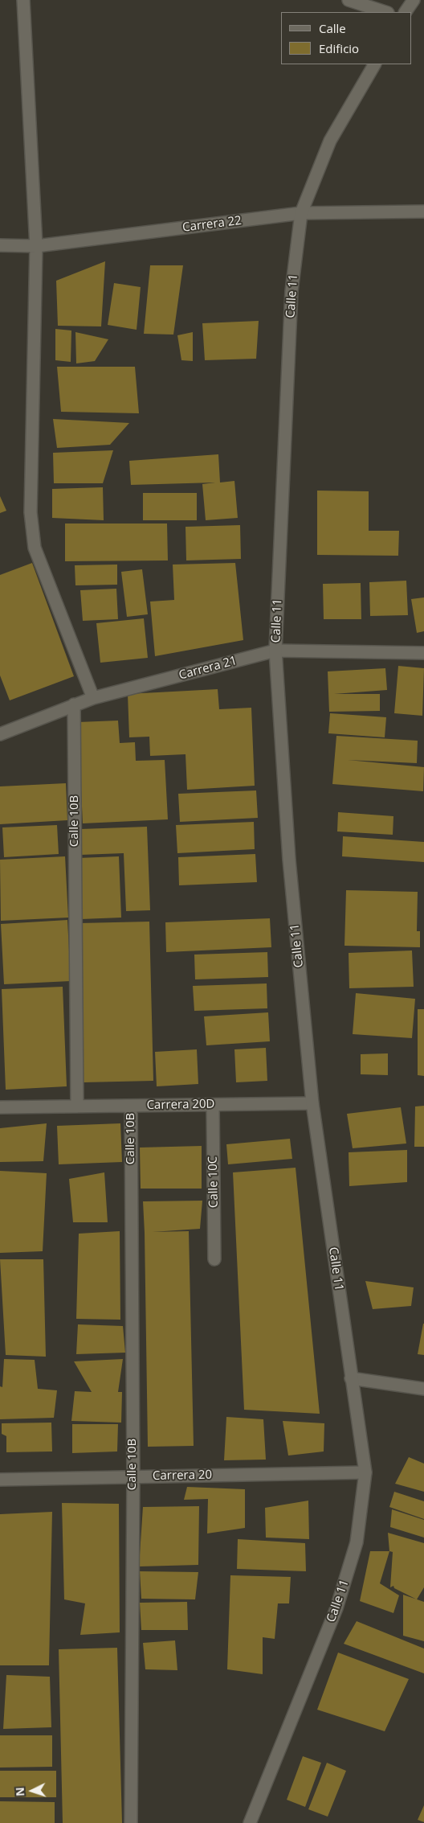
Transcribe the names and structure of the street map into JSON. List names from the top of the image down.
{
  "streets": {
    "street": [
      "Carrera 22",
      "Calle 11",
      "Carrera 21",
      "Calle 10B",
      "Carrera 20D",
      "Calle 10C",
      "Carrera 20"
    ]
  },
  "crossings": [
    ["Carrera 22", "Calle 11"],
    ["Calle 11", "Carrera 21"],
    ["Calle 11", "Carrera 20D"],
    ["Calle 11", "Carrera 20"],
    ["Carrera 21", "Calle 10B"],
    ["Calle 10B", "Carrera 20D"],
    ["Calle 10B", "Carrera 20"],
    ["Carrera 20D", "Calle 10C"]
  ],
  "legend": ["Calle", "Edificio"],
  "north": "left"
}
